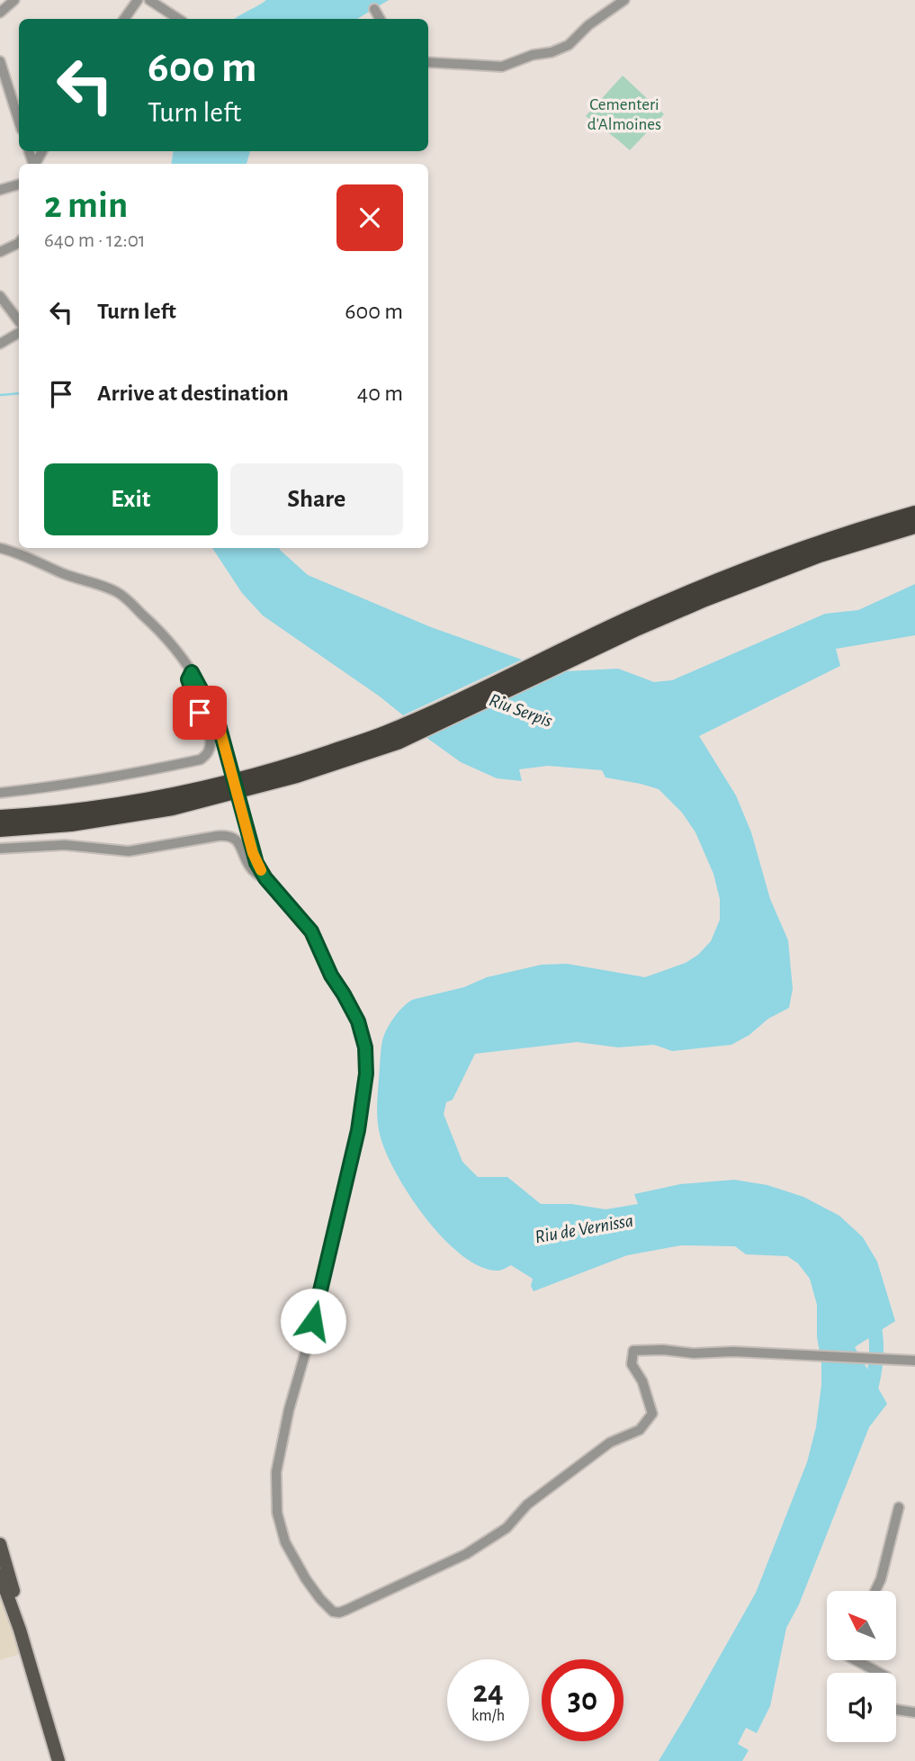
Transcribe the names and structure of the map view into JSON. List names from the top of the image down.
{
  "water": ["Riu Serpis", "Riu de Vernissa"],
  "parks": ["Cementeri d'Almoines"],
  "north": "top left",
  "page": {
    "turn": ["600 m", "Turn left"],
    "heading": ["2 min", "640 m · 12:01"],
    "list": [
      {
        "name": "Turn left",
        "value": "600 m"
      },
      {
        "name": "Arrive at destination",
        "value": "40 m"
      }
    ],
    "buttons": ["Exit", "Share"],
    "speed": "24 km/h",
    "limit": "30"
  }
}
